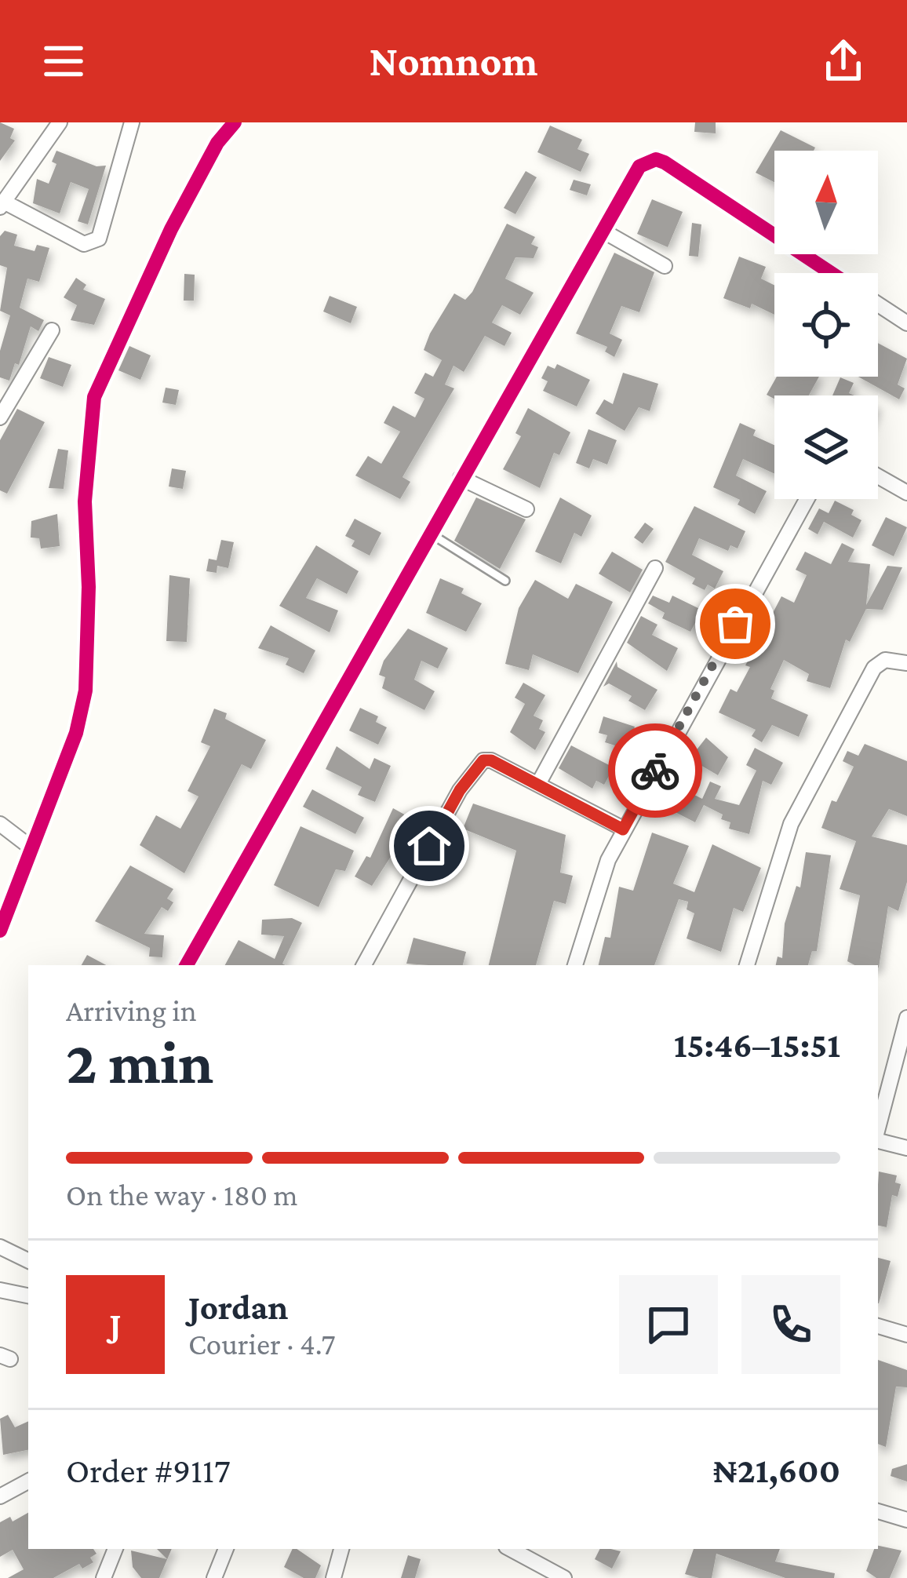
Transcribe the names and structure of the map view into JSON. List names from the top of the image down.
{
  "north": "top",
  "page": {
    "header": "Nomnom",
    "heading": ["2 min", "Arriving in", "15:46–15:51"],
    "panel": [
      "Jordan",
      "Courier · 4.7",
      "Order #9117",
      "₦21,600"
    ],
    "bar": "On the way · 180 m",
    "round": "J"
  }
}
